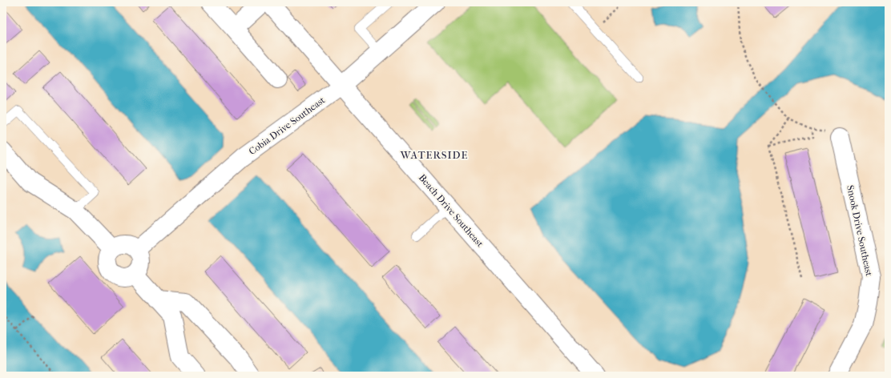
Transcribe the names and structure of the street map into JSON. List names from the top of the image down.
{
  "streets": {
    "street": ["Cobia Drive Southeast", "Beach Drive Southeast", "Snook Drive Southeast"]
  },
  "crossings": [
    ["Cobia Drive Southeast", "Beach Drive Southeast"]
  ],
  "districts": ["WATERSIDE"]
}
